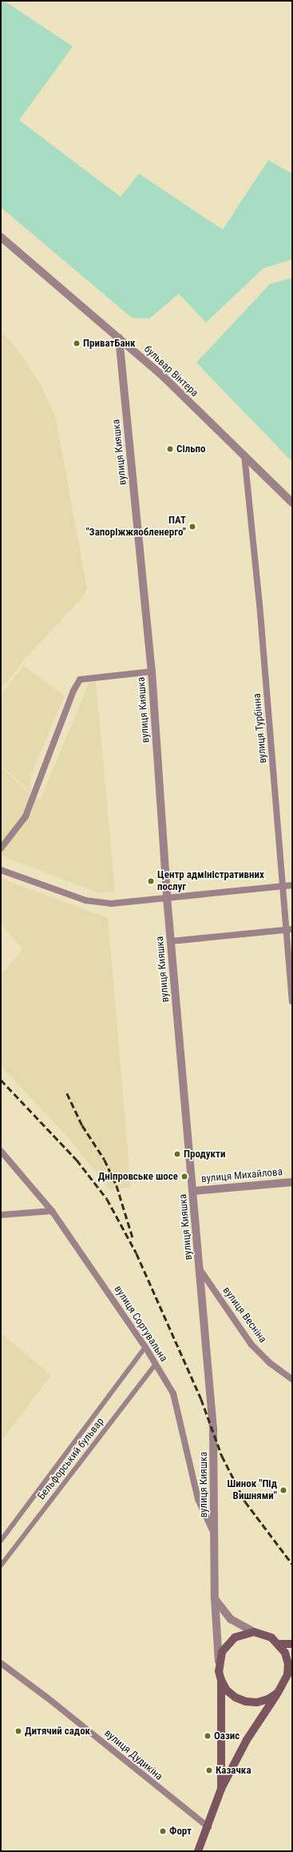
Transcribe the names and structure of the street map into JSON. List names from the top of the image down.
{
  "streets": {
    "street": [
      "бульвар Вінтера",
      "вулиця Кияшка",
      "вулиця Турбінна",
      "вулиця Михайлова",
      "вулиця Весніна",
      "вулиця Сортувальна",
      "Бельфорський бульвар",
      "вулиця Дудикіна"
    ]
  },
  "crossings": [
    ["бульвар Вінтера", "вулиця Кияшка"],
    ["бульвар Вінтера", "вулиця Турбінна"],
    ["вулиця Кияшка", "вулиця Михайлова"],
    ["вулиця Кияшка", "вулиця Весніна"],
    ["вулиця Кияшка", "вулиця Сортувальна"],
    ["вулиця Сортувальна", "Бельфорський бульвар"]
  ],
  "places": [
    "ПриватБанк",
    "Сільпо",
    "ПАТ \"Запоріжжяобленерго\"",
    "Центр адміністративних послуг",
    "Продукти",
    "Дніпровське шосе",
    "Шинок \"Під Вишнями\"",
    "Дитячий садок",
    "Оазис",
    "Казачка",
    "Форт"
  ]
}
